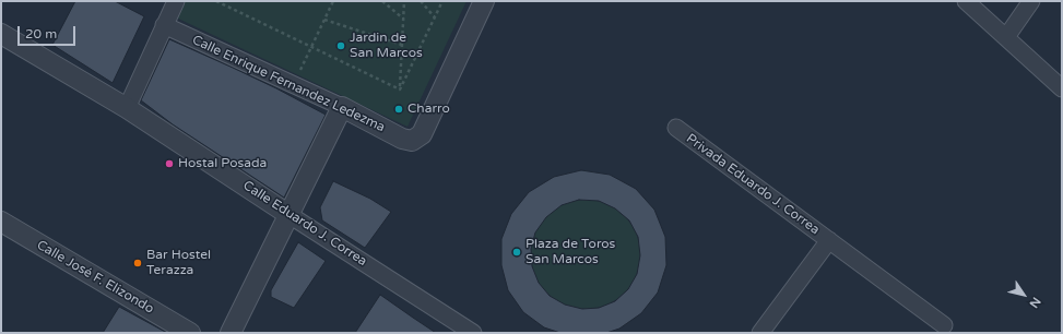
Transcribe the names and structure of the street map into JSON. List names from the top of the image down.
{
  "streets": {
    "street": [
      "Calle Enrique Fernandez Ledezma",
      "Privada Eduardo J. Correa",
      "Calle Eduardo J. Correa",
      "Calle José F. Elizondo"
    ]
  },
  "places": [
    "Jardin de San Marcos",
    "Charro",
    "Hostal Posada",
    "Plaza de Toros San Marcos",
    "Bar Hostel Terazza"
  ],
  "scale_bar": "20 m",
  "north": "bottom right"
}
